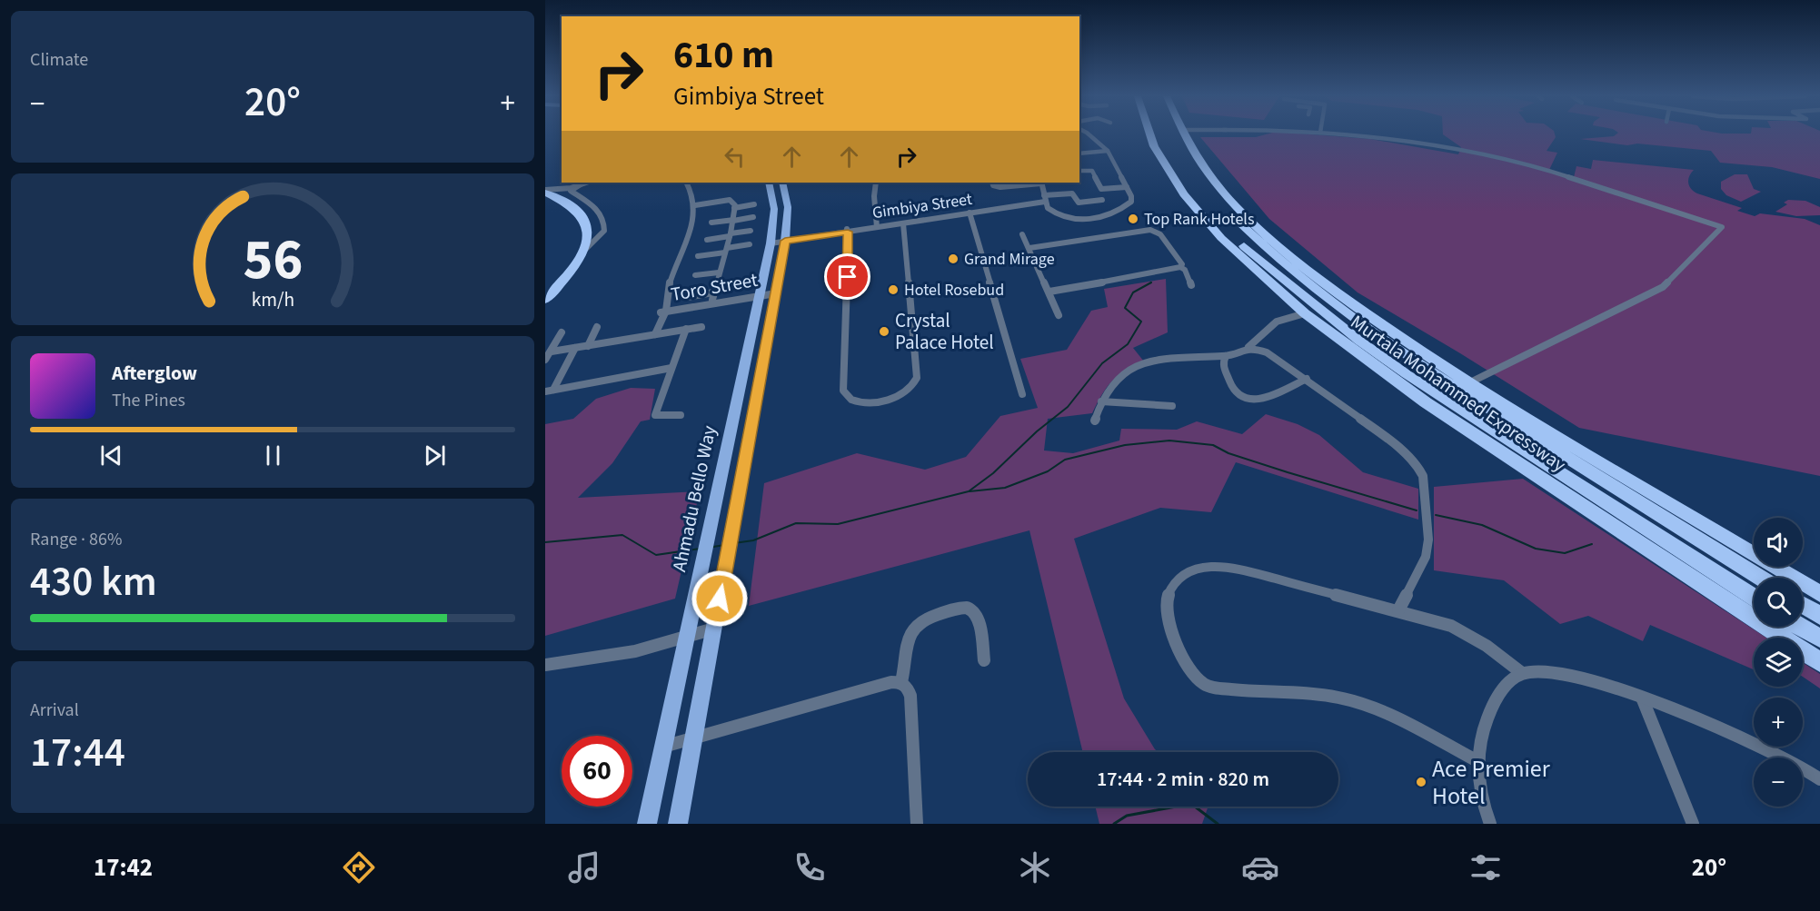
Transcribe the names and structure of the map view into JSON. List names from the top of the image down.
{
  "streets": {
    "highway": ["Murtala Mohammed Expressway"],
    "main road": ["Ahmadu Bello Way"],
    "street": ["Gimbiya Street", "Toro Street"]
  },
  "crossings": [
    ["Gimbiya Street", "Ahmadu Bello Way"],
    ["Toro Street", "Ahmadu Bello Way"]
  ],
  "places": [
    "Top Rank Hotels",
    "Grand Mirage",
    "Hotel Rosebud",
    "Crystal Palace Hotel",
    "Ace Premier Hotel"
  ],
  "page": {
    "tile": [
      "Climate",
      ["Range · 86%", "430 km"],
      ["Arrival", "17:44"]
    ],
    "turn": ["610 m", "Gimbiya Street"],
    "heat": ["−", "20°", "+"],
    "song": ["Afterglow", "The Pines"],
    "map_buttons": ["+", "−"],
    "limit": "60",
    "trip": "17:44 · 2 min · 820 m",
    "tabs": ["17:42", "20°"],
    "gauge": ["56", "km/h"]
  }
}
